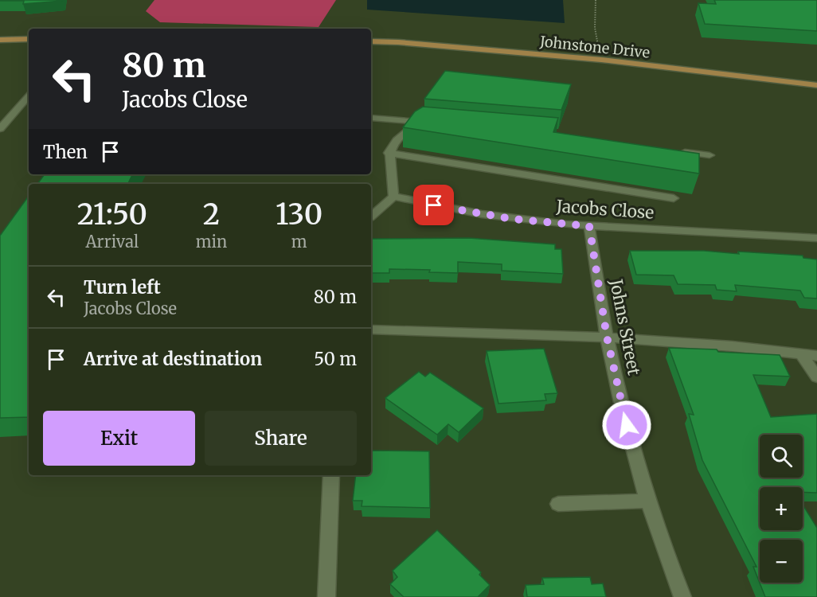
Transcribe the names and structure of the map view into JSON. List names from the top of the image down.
{
  "streets": {
    "main road": ["Johnstone Drive"],
    "street": ["Jacobs Close", "Johns Street"]
  },
  "crossings": [
    ["Jacobs Close", "Johns Street"]
  ],
  "page": {
    "turn": ["80 m", "Jacobs Close"],
    "then": "Then",
    "eta": [
      "21:50",
      "Arrival",
      "2",
      "min",
      "130",
      "m"
    ],
    "list": [
      {
        "name": "Turn left",
        "note": "Jacobs Close",
        "value": "80 m"
      },
      {
        "name": "Arrive at destination",
        "value": "50 m"
      }
    ],
    "buttons": ["Exit", "Share"],
    "map_buttons": ["+", "−"]
  }
}
